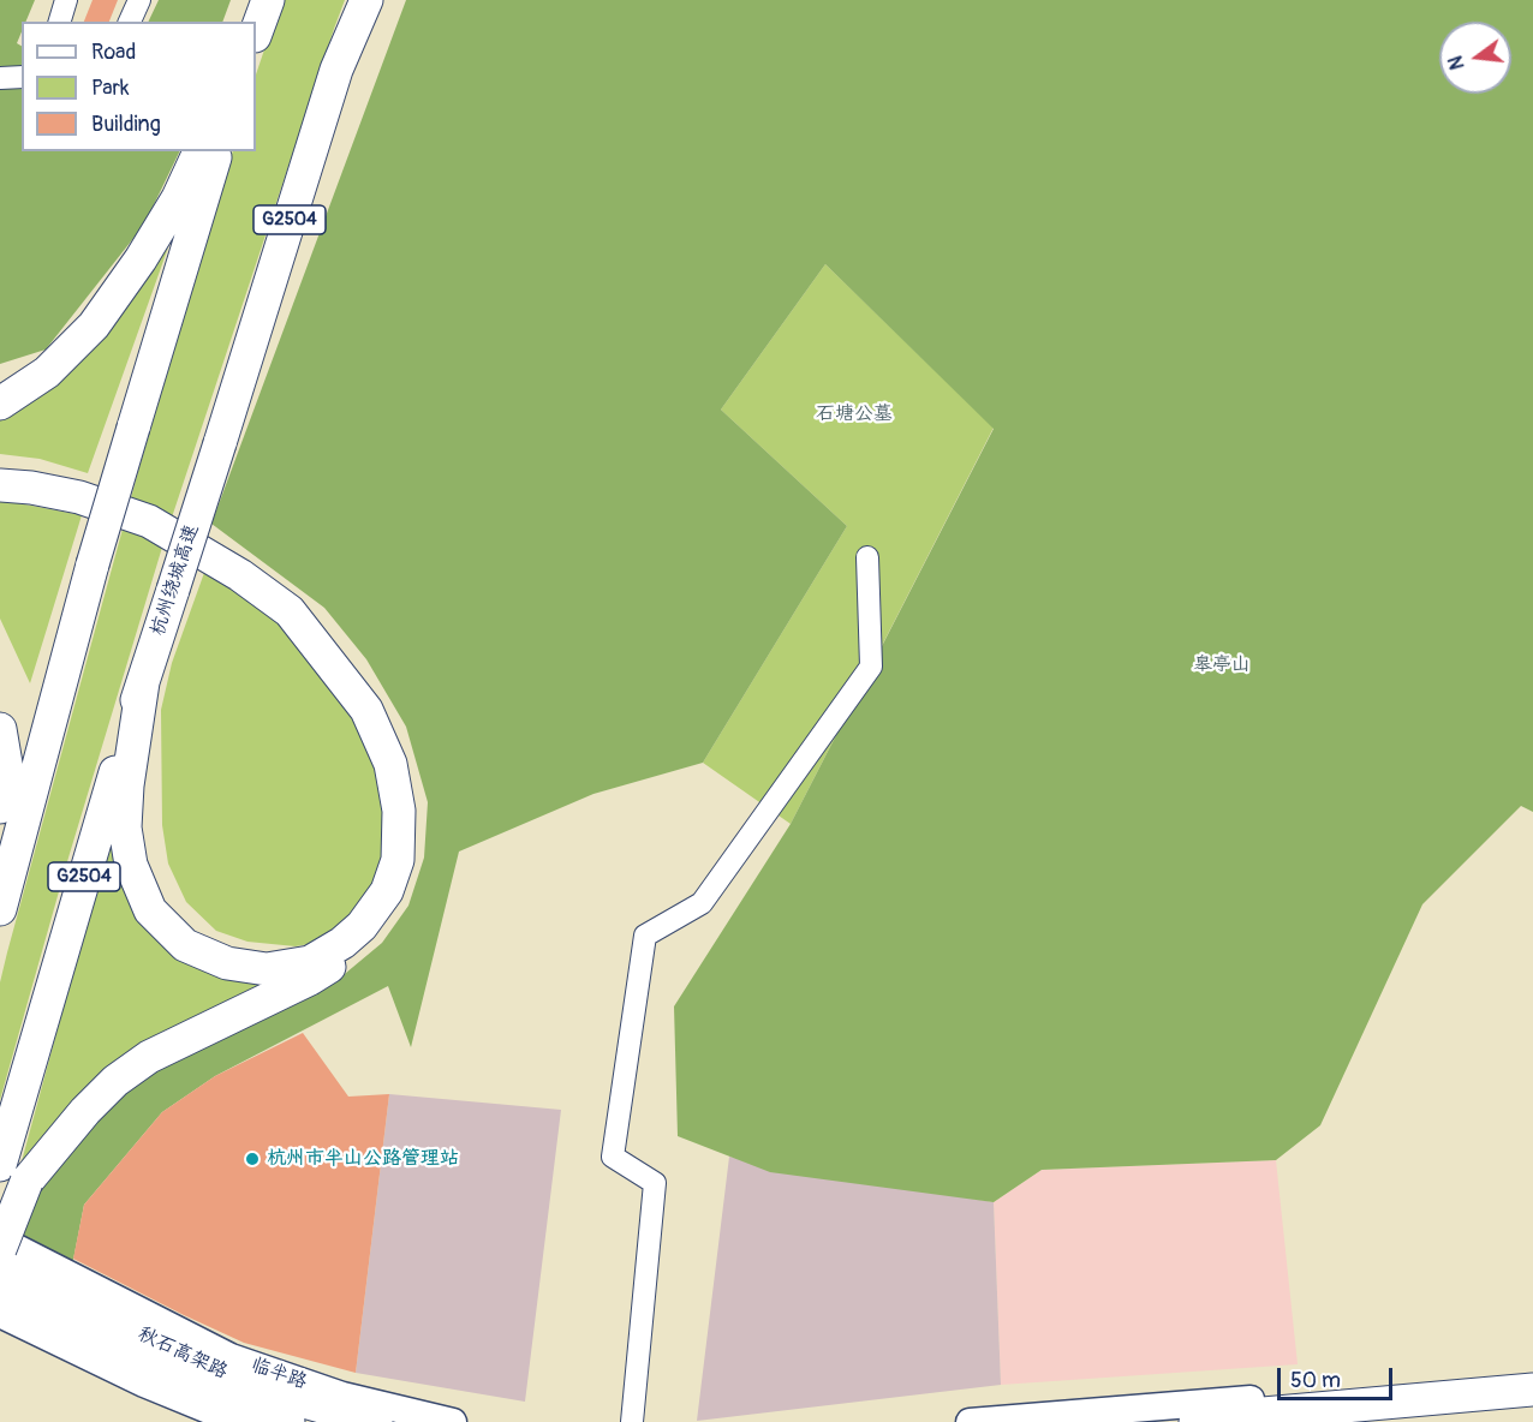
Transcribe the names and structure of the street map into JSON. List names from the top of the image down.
{
  "streets": {
    "highway": ["G2504", "杭州绕城高速", "秋石高架路"],
    "main road": ["临半路"]
  },
  "parks": ["石塘公墓", "皋亭山"],
  "places": ["杭州市半山公路管理站"],
  "legend": ["Road", "Park", "Building"],
  "scale_bar": "50 m",
  "north": "left"
}
